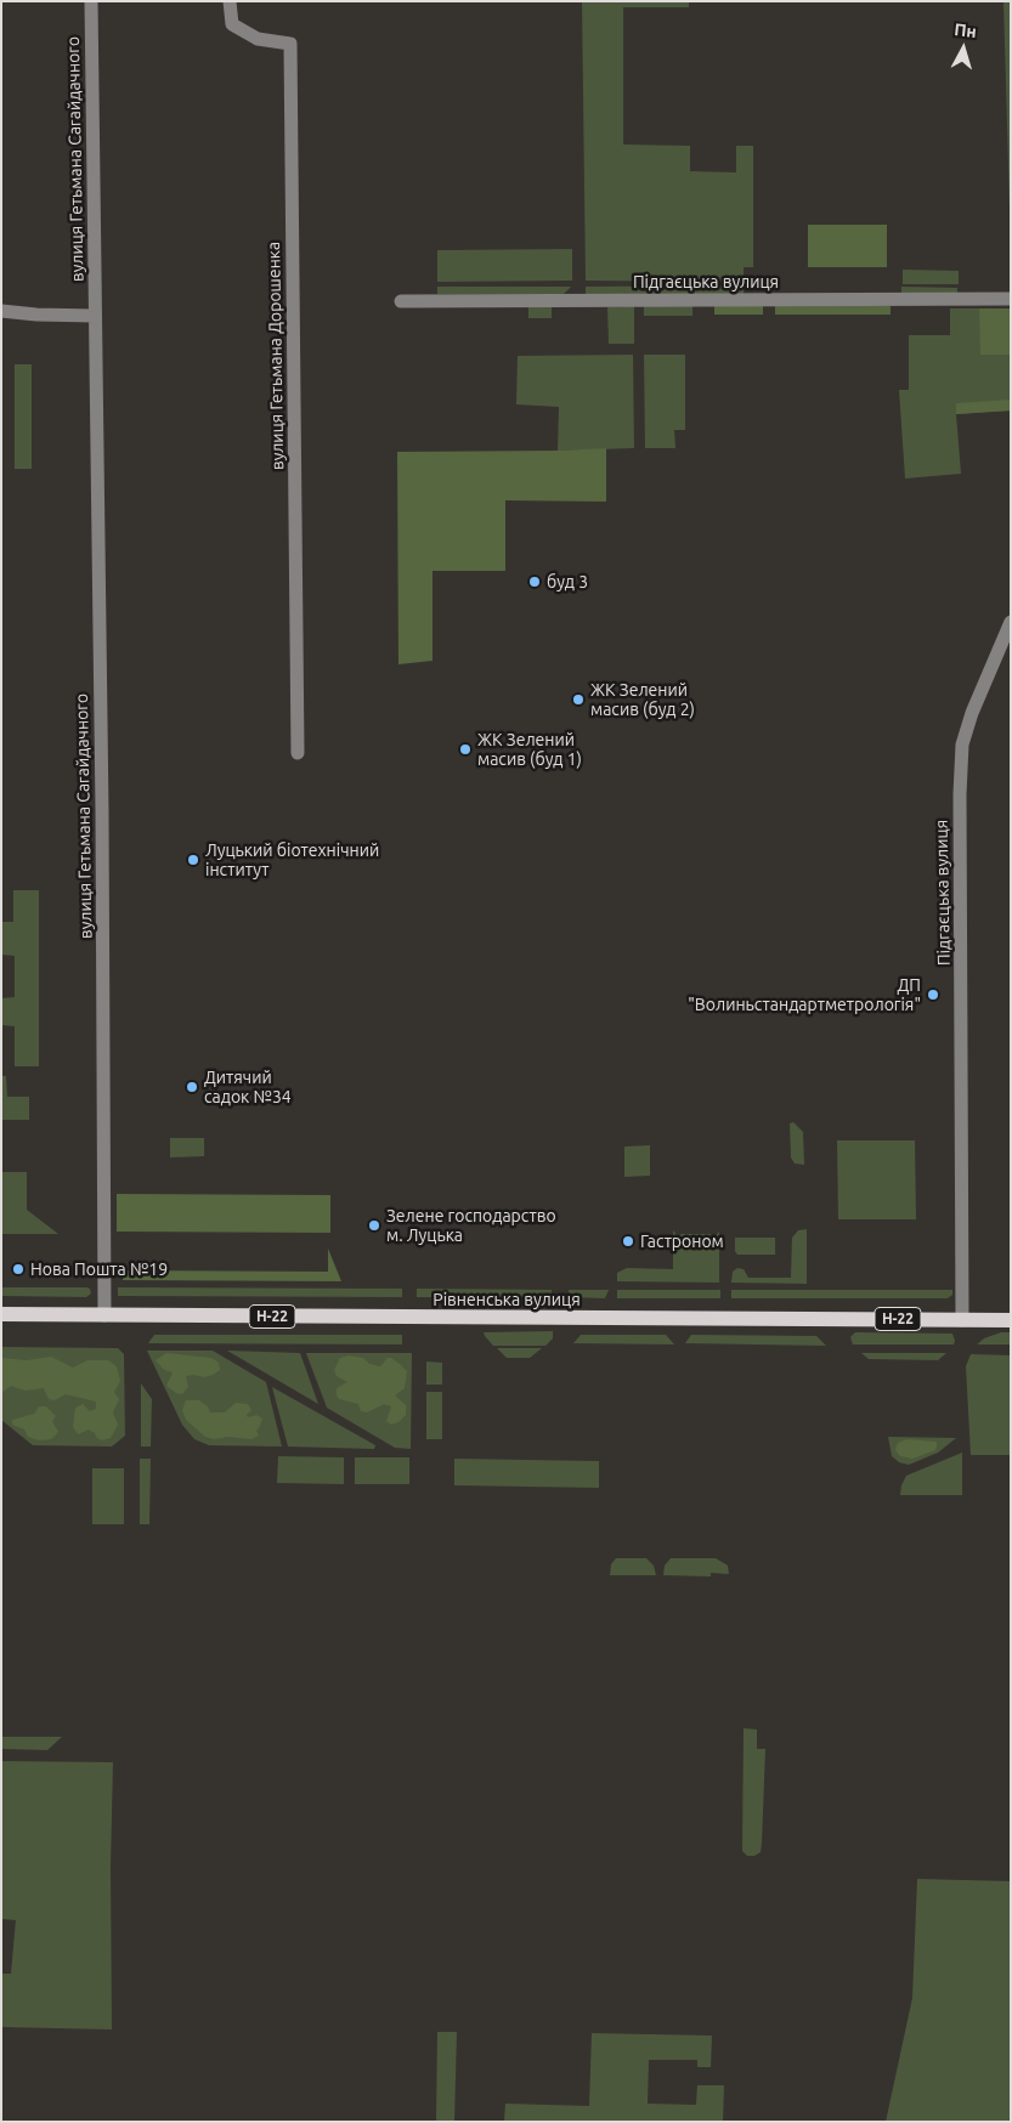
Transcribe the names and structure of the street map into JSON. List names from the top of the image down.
{
  "streets": {
    "main road": ["Рівненська вулиця", "Н-22"],
    "street": ["вулиця Гетьмана Сагайдачного", "Підгаєцька вулиця", "вулиця Гетьмана Дорошенка"]
  },
  "crossings": [
    ["вулиця Гетьмана Сагайдачного", "Рівненська вулиця"],
    ["Підгаєцька вулиця", "Рівненська вулиця"]
  ],
  "places": [
    "буд 3",
    "ЖК Зелений масив (буд 2)",
    "ЖК Зелений масив (буд 1)",
    "Луцький біотехнічний інститут",
    "ДП \"Волиньстандартметрологія\"",
    "Дитячий садок №34",
    "Зелене господарство м. Луцька",
    "Гастроном",
    "Нова Пошта №19"
  ],
  "north": "top"
}
